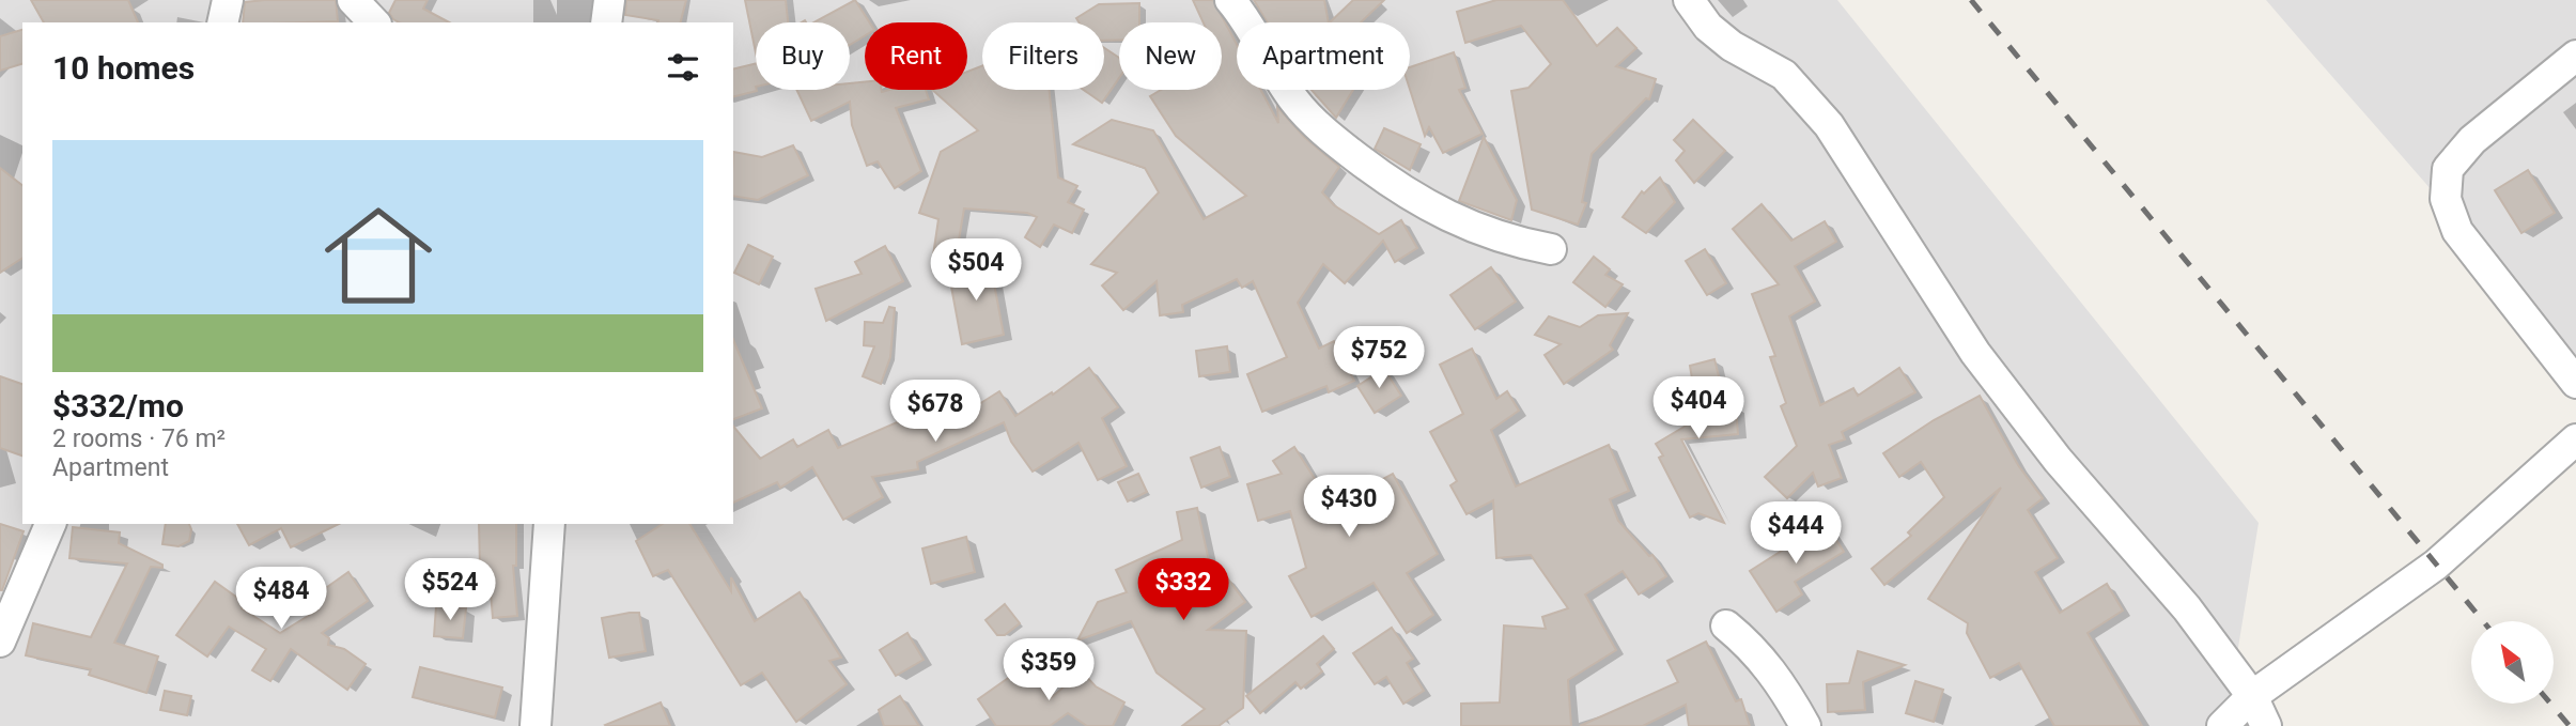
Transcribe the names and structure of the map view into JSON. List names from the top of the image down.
{
  "north": "top left",
  "page": {
    "chip": [
      "Buy",
      "Rent",
      "Filters",
      "New",
      "Apartment"
    ],
    "heading": "10 homes",
    "list": [
      {
        "name": "$332/mo",
        "note": "2 rooms · 76 m² · Apartment"
      }
    ],
    "price": [
      "$504",
      "$752",
      "$404",
      "$678",
      "$430",
      "$444",
      "$524",
      "$332",
      "$484",
      "$359"
    ]
  }
}
